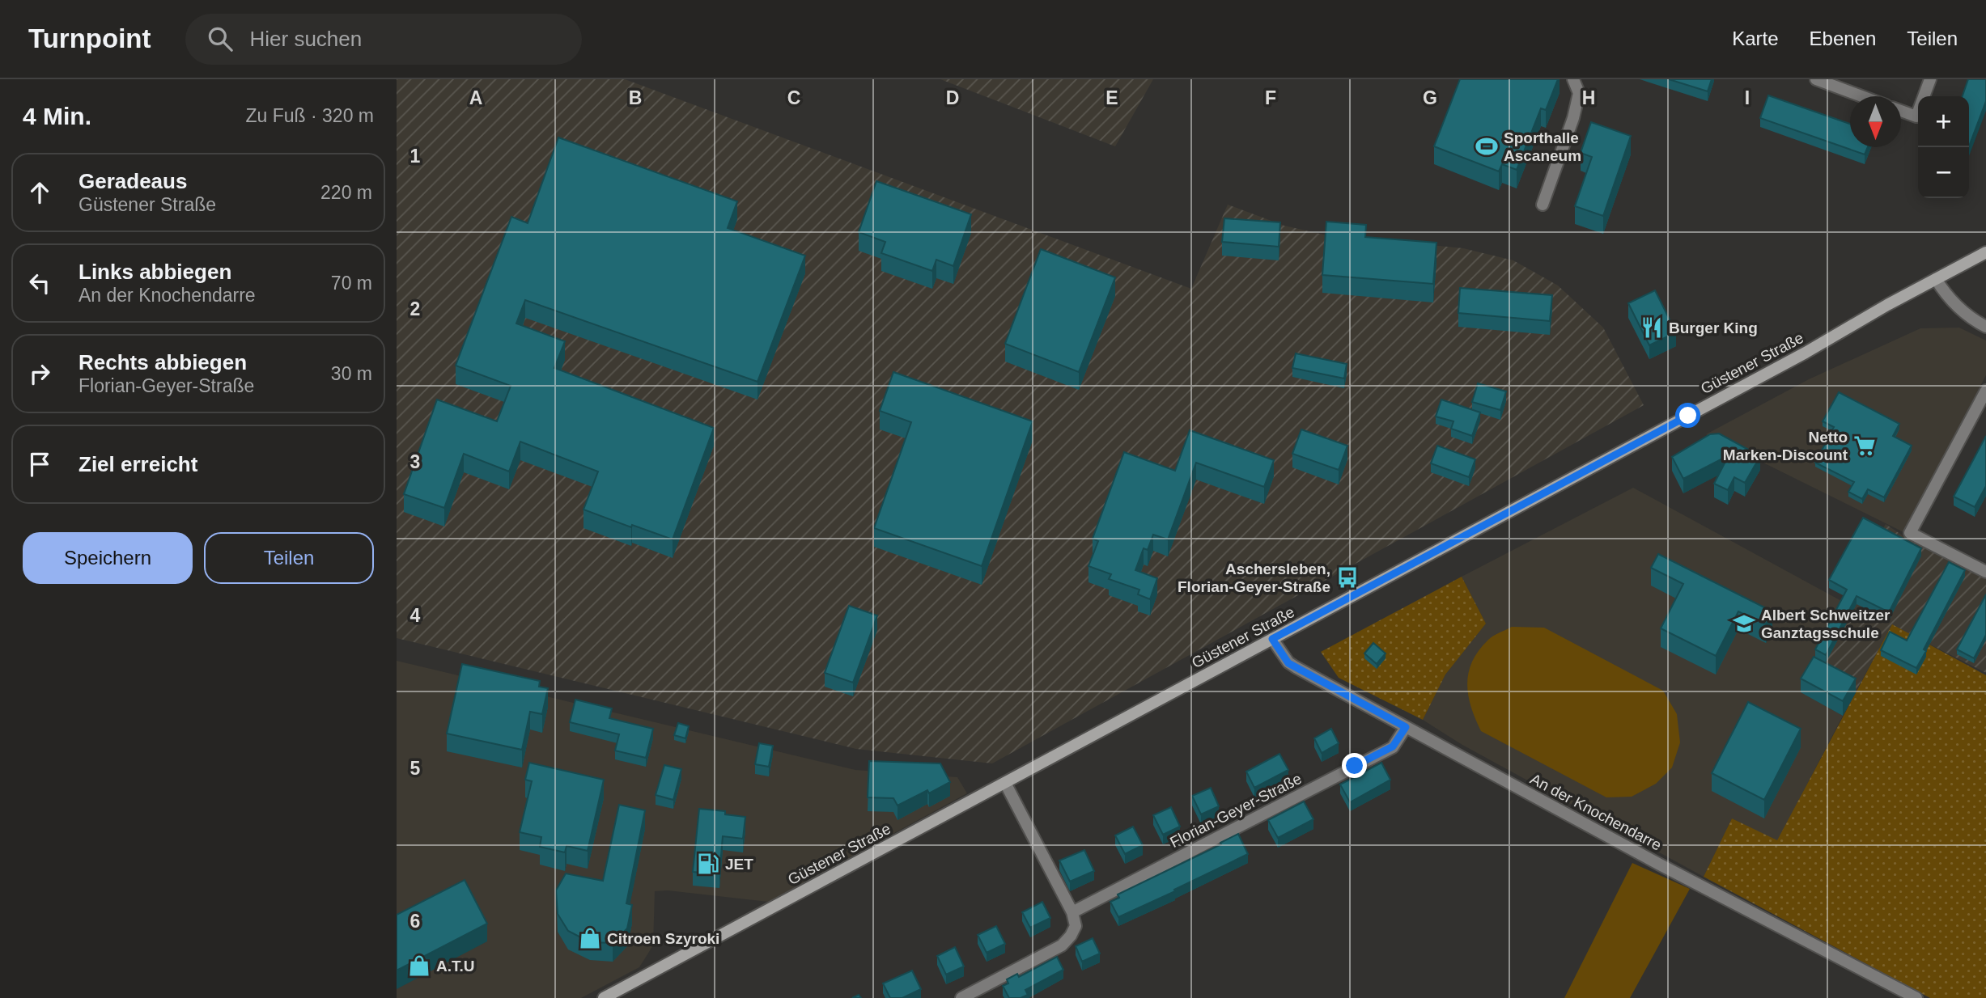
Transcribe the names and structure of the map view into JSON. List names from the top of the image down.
{
  "streets": {
    "main road": ["Güstener Straße"],
    "street": ["Florian-Geyer-Straße", "An der Knochendarre"]
  },
  "crossings": [
    ["Güstener Straße", "An der Knochendarre"],
    ["Florian-Geyer-Straße", "An der Knochendarre"]
  ],
  "places": {
    "sports": ["Sporthalle Ascaneum"],
    "restaurant": ["Burger King"],
    "supermarket": ["Netto Marken-Discount"],
    "bus stop": ["Aschersleben, Florian-Geyer-Straße"],
    "school or university": ["Albert Schweitzer Ganztagsschule"],
    "fuel station": ["JET"],
    "shop": ["Citroen Szyroki", "A.T.U"]
  },
  "north": "bottom",
  "page": {
    "header": "Turnpoint",
    "search": "Hier suchen",
    "nav": ["Karte", "Ebenen", "Teilen"],
    "heading": ["4 Min.", "Zu Fuß · 320 m"],
    "map_buttons": ["+", "−"],
    "list": [
      ["Geradeaus", "Güstener Straße", "220 m"],
      ["Links abbiegen", "An der Knochendarre", "70 m"],
      ["Rechts abbiegen", "Florian-Geyer-Straße", "30 m"],
      "Ziel erreicht"
    ],
    "buttons": ["Speichern", "Teilen"]
  },
  "grid": {
    "columns": [
      "A",
      "B",
      "C",
      "D",
      "E",
      "F",
      "G",
      "H",
      "I"
    ],
    "rows": [
      "1",
      "2",
      "3",
      "4",
      "5",
      "6"
    ]
  }
}
